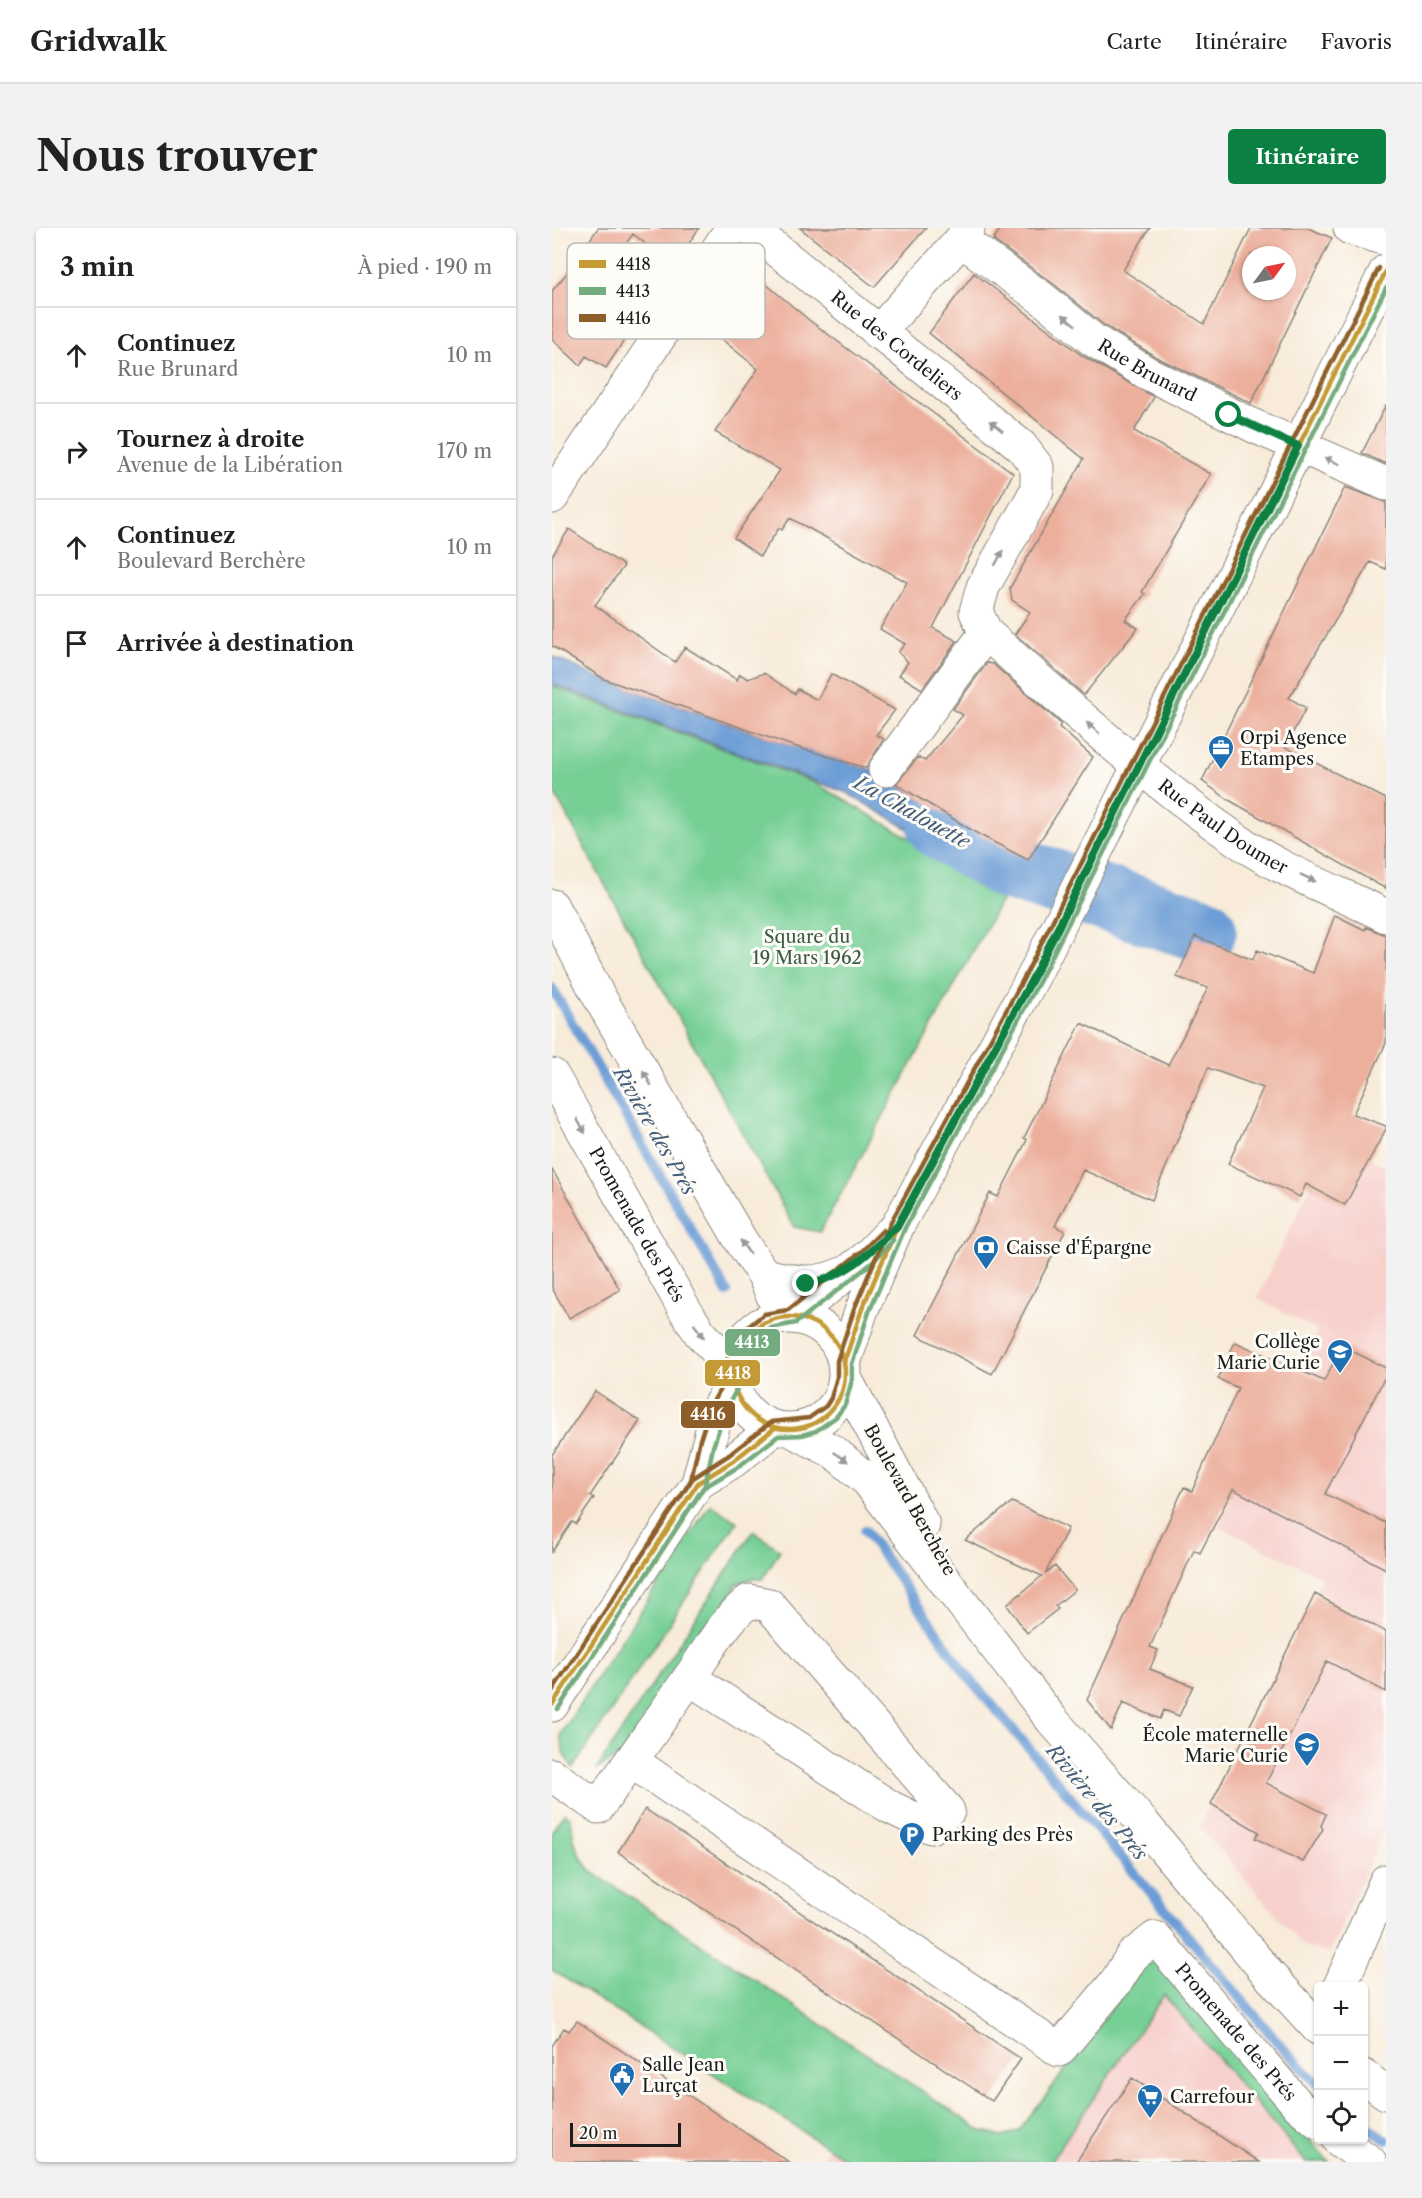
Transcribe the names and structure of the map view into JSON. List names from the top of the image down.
{
  "streets": {
    "street": [
      "Rue des Cordeliers",
      "Rue Brunard",
      "Rue Paul Doumer",
      "Promenade des Prés",
      "Boulevard Berchère"
    ]
  },
  "crossings": [
    ["Rue des Cordeliers", "Rue Paul Doumer"],
    ["Promenade des Prés", "Boulevard Berchère"]
  ],
  "one_way": ["Rue des Cordeliers", "Rue Brunard"],
  "water": ["La Chalouette", "Rivière des Prés"],
  "parks": ["Square du 19 Mars 1962"],
  "places": {
    "office": ["Orpi Agence Etampes"],
    "bank": ["Caisse d'Épargne"],
    "school or university": ["Collège Marie Curie", "École maternelle Marie Curie"],
    "parking": ["Parking des Près"],
    "public building": ["Salle Jean Lurçat"],
    "supermarket": ["Carrefour"]
  },
  "lines": ["transit line 4416", "transit line 4418", "transit line 4413"],
  "legend": ["4418", "4413", "4416"],
  "scale_bar": "20 m",
  "north": "top right",
  "page": {
    "header": "Gridwalk",
    "nav": ["Carte", "Itinéraire", "Favoris"],
    "buttons": "Itinéraire",
    "title": "Nous trouver",
    "heading": ["3 min", "À pied · 190 m"],
    "list": [
      ["Continuez", "Rue Brunard", "10 m"],
      ["Tournez à droite", "Avenue de la Libération", "170 m"],
      ["Continuez", "Boulevard Berchère", "10 m"],
      "Arrivée à destination"
    ],
    "map_buttons": ["+", "−"],
    "scale": "20 m"
  }
}
